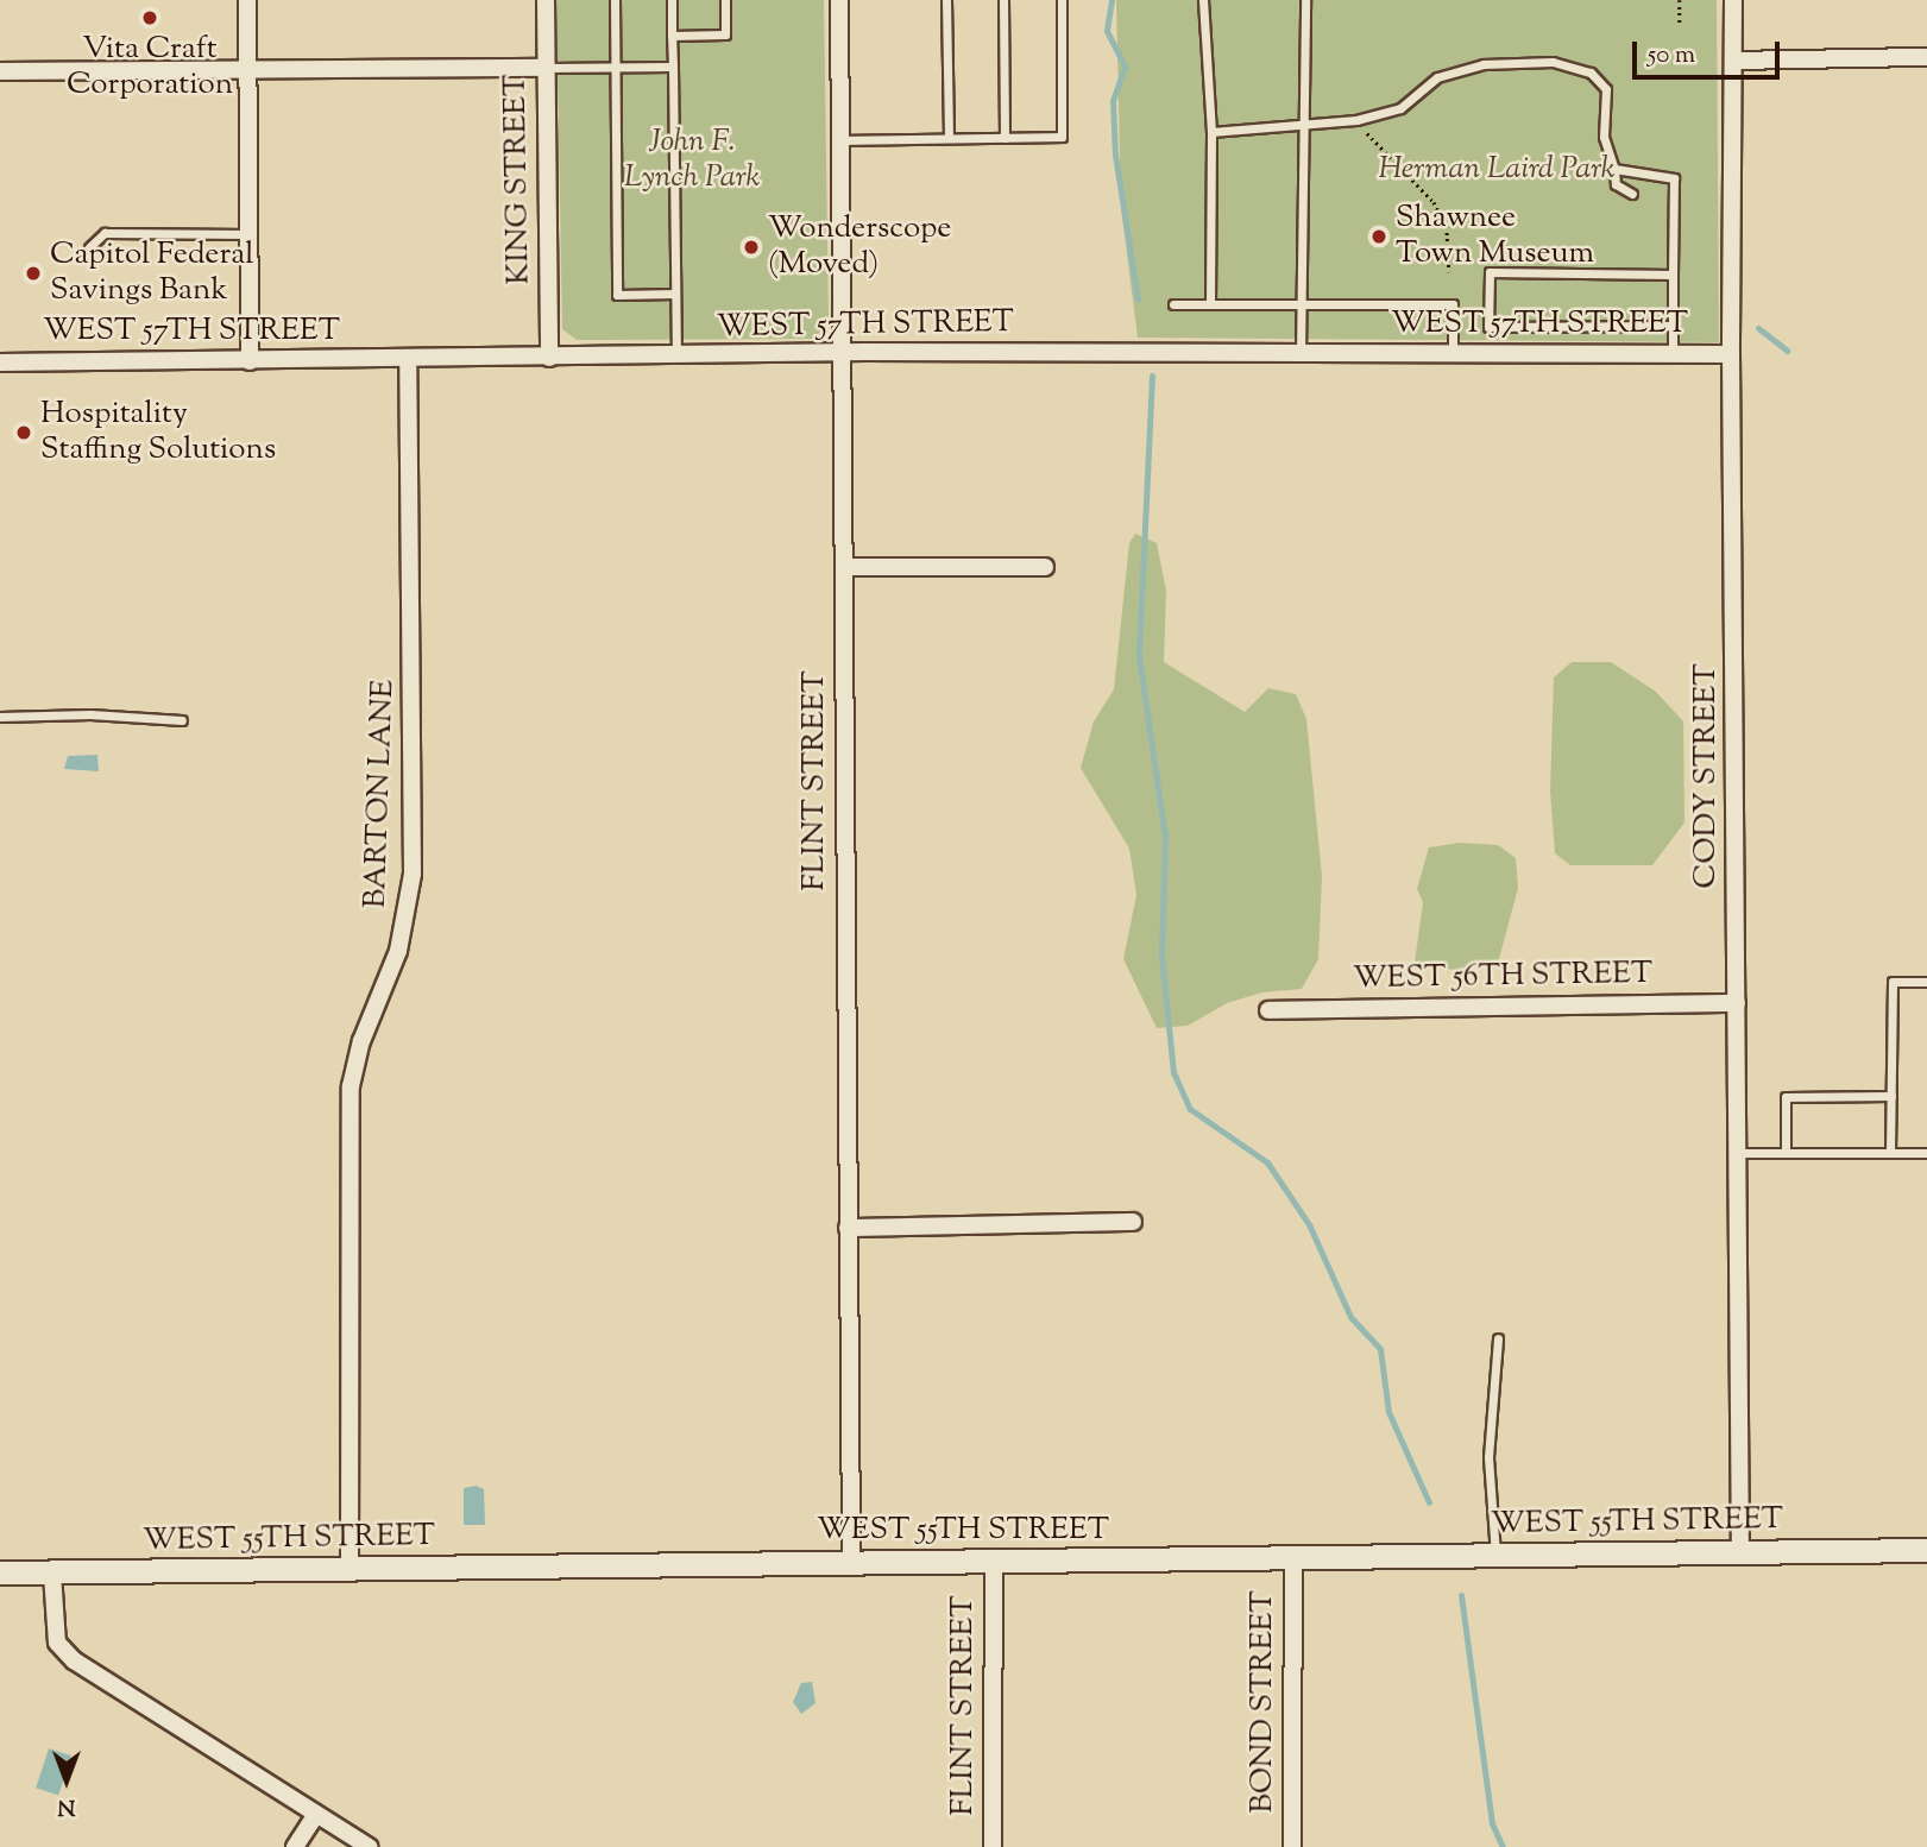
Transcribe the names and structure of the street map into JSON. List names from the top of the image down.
{
  "streets": {
    "street": [
      "KING STREET",
      "WEST 57TH STREET",
      "CODY STREET",
      "FLINT STREET",
      "BARTON LANE",
      "WEST 56TH STREET",
      "WEST 55TH STREET",
      "BOND STREET"
    ]
  },
  "crossings": [
    ["KING STREET", "WEST 57TH STREET"],
    ["WEST 57TH STREET", "CODY STREET"],
    ["WEST 57TH STREET", "FLINT STREET"],
    ["WEST 57TH STREET", "BARTON LANE"],
    ["CODY STREET", "WEST 56TH STREET"],
    ["CODY STREET", "WEST 55TH STREET"],
    ["FLINT STREET", "WEST 55TH STREET"],
    ["BARTON LANE", "WEST 55TH STREET"],
    ["WEST 55TH STREET", "BOND STREET"]
  ],
  "parks": ["John F. Lynch Park", "Herman Laird Park"],
  "places": [
    "Vita Craft Corporation",
    "Shawnee Town Museum",
    "Wonderscope (Moved)",
    "Capitol Federal Savings Bank",
    "Hospitality Staffing Solutions"
  ],
  "scale_bar": "50 m",
  "north": "bottom"
}
